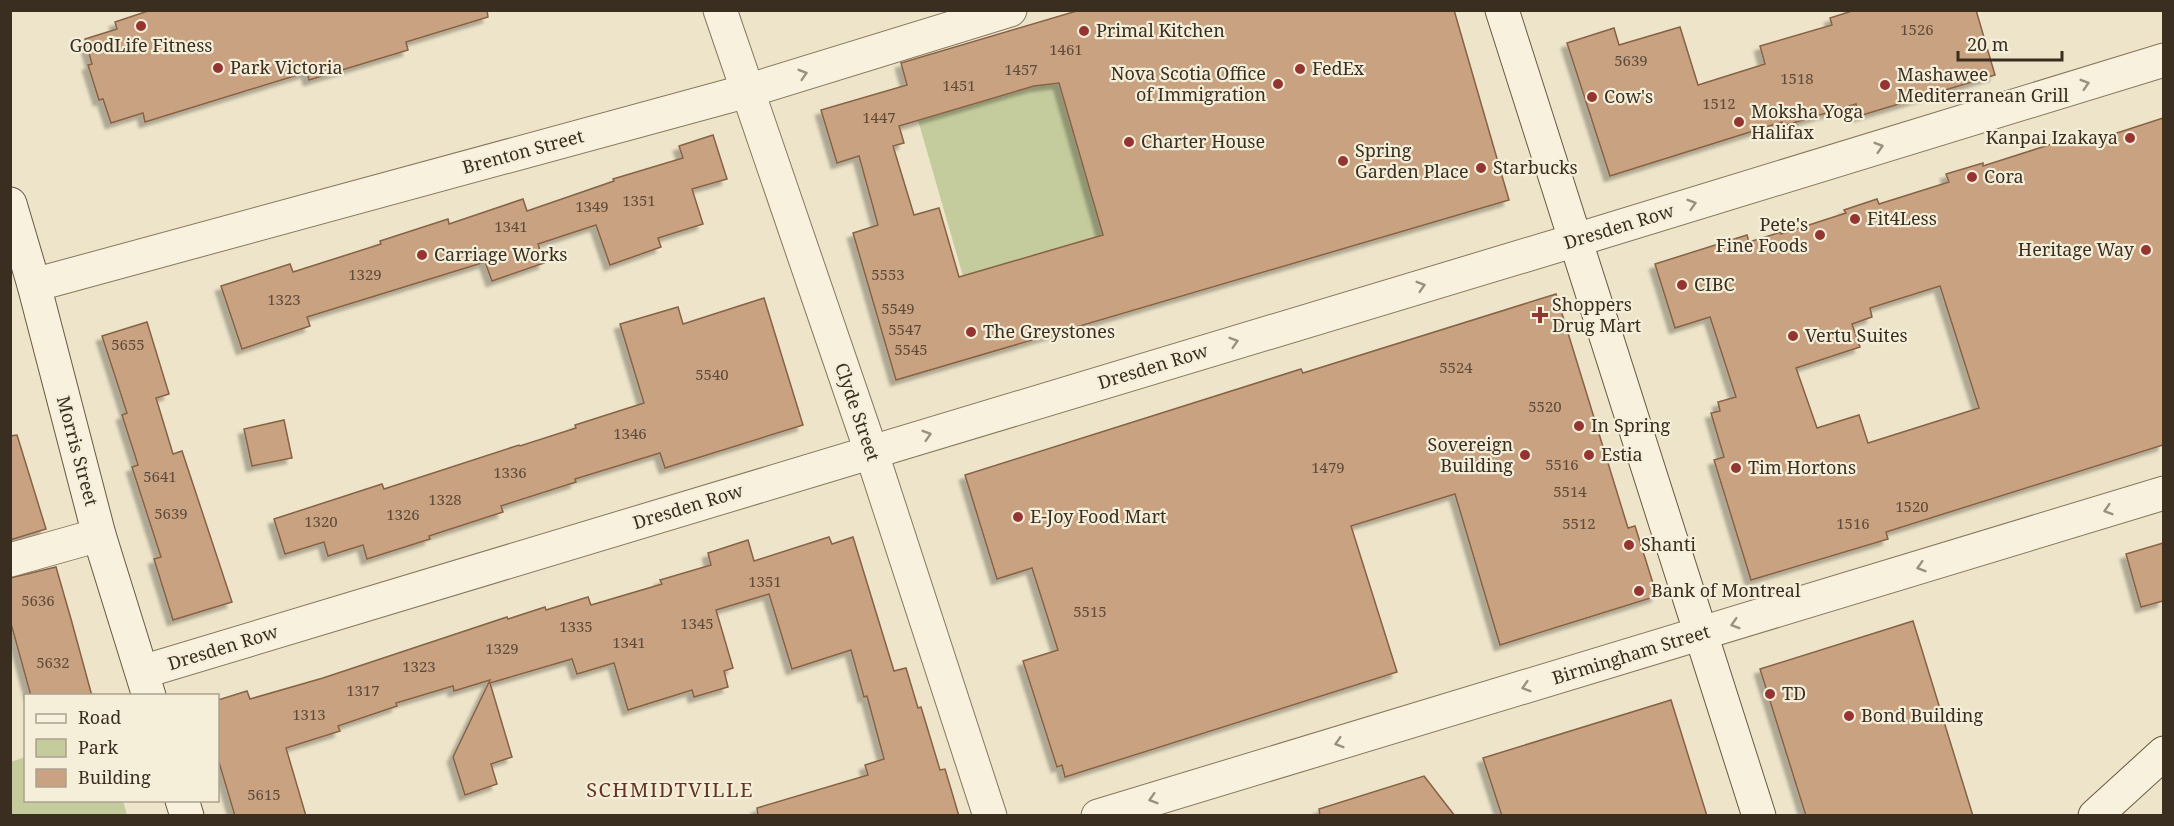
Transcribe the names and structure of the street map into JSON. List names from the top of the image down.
{
  "streets": {
    "street": [
      "Brenton Street",
      "Dresden Row",
      "Clyde Street",
      "Morris Street",
      "Birmingham Street"
    ]
  },
  "crossings": [
    ["Brenton Street", "Clyde Street"],
    ["Brenton Street", "Morris Street"],
    ["Dresden Row", "Clyde Street"],
    ["Dresden Row", "Morris Street"]
  ],
  "one_way": ["Dresden Row", "Birmingham Street"],
  "districts": ["SCHMIDTVILLE"],
  "places": {
    "other": [
      "GoodLife Fitness",
      "Primal Kitchen",
      "Park Victoria",
      "FedEx",
      "Nova Scotia Office of Immigration",
      "Mashawee Mediterranean Grill",
      "Cow's",
      "Moksha Yoga Halifax",
      "Kanpai Izakaya",
      "Charter House",
      "Spring Garden Place",
      "Starbucks",
      "Cora",
      "Fit4Less",
      "Pete's Fine Foods",
      "Heritage Way",
      "Carriage Works",
      "CIBC",
      "The Greystones",
      "Vertu Suites",
      "In Spring",
      "Sovereign Building",
      "Estia",
      "Tim Hortons",
      "E-Joy Food Mart",
      "Shanti",
      "Bank of Montreal",
      "TD",
      "Bond Building"
    ],
    "health": ["Shoppers Drug Mart"]
  },
  "house_numbers": [
    "1526",
    "1461",
    "5639",
    "1457",
    "1518",
    "1451",
    "1512",
    "1447",
    "1351",
    "1349",
    "1341",
    "1329",
    "5553",
    "1323",
    "5549",
    "5547",
    "5655",
    "5545",
    "5524",
    "5540",
    "5520",
    "1346",
    "5516",
    "1479",
    "1336",
    "5641",
    "5514",
    "1328",
    "1520",
    "5639",
    "1326",
    "1320",
    "5512",
    "1516",
    "1351",
    "5636",
    "5515",
    "1345",
    "1335",
    "1341",
    "1329",
    "5632",
    "1323",
    "1317",
    "1313",
    "5615"
  ],
  "legend": ["Road", "Park", "Building"],
  "scale_bar": "20 m"
}
